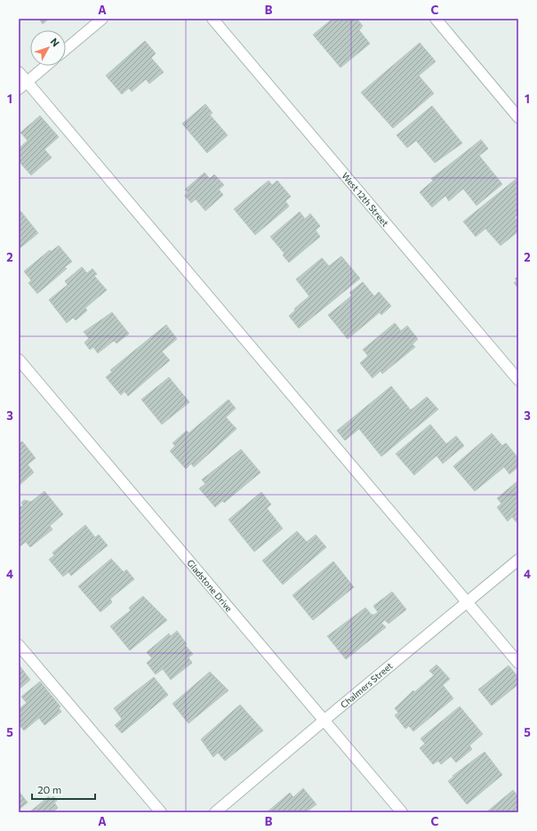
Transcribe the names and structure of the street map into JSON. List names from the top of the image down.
{
  "streets": {
    "street": ["West 12th Street", "Gladstone Drive", "Chalmers Street"]
  },
  "crossings": [
    ["Gladstone Drive", "Chalmers Street"]
  ],
  "scale_bar": "20 m",
  "north": "top right",
  "grid": {
    "columns": ["A", "B", "C"],
    "rows": [
      "1",
      "2",
      "3",
      "4",
      "5"
    ]
  }
}
